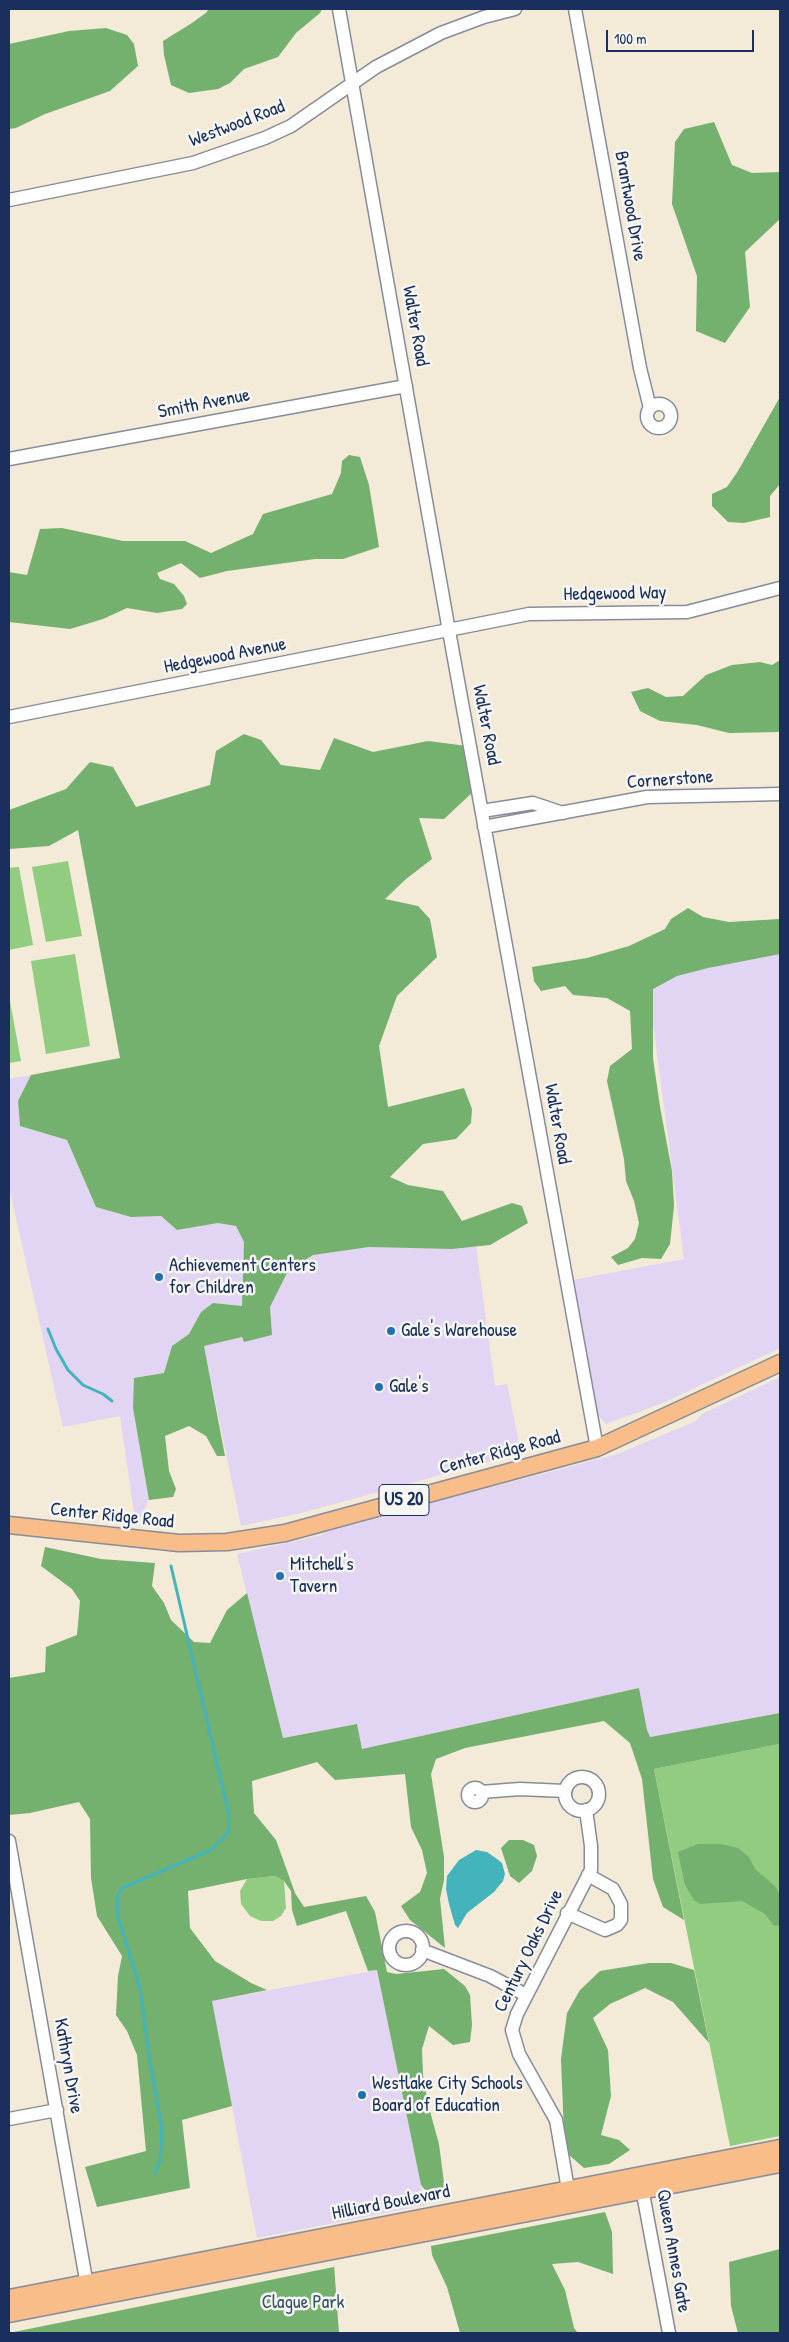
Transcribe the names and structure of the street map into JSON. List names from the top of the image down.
{
  "streets": {
    "main road": ["Center Ridge Road", "US 20", "Hilliard Boulevard"],
    "street": [
      "Westwood Road",
      "Brantwood Drive",
      "Walter Road",
      "Smith Avenue",
      "Hedgewood Way",
      "Hedgewood Avenue",
      "Cornerstone",
      "Century Oaks Drive",
      "Kathryn Drive",
      "Queen Annes Gate"
    ]
  },
  "crossings": [
    ["Westwood Road", "Walter Road"],
    ["Walter Road", "Smith Avenue"],
    ["Walter Road", "Hedgewood Way"],
    ["Walter Road", "Hedgewood Avenue"],
    ["Walter Road", "Cornerstone"],
    ["Walter Road", "Center Ridge Road"],
    ["Hedgewood Way", "Hedgewood Avenue"],
    ["Century Oaks Drive", "Hilliard Boulevard"],
    ["Kathryn Drive", "Hilliard Boulevard"],
    ["Hilliard Boulevard", "Queen Annes Gate"]
  ],
  "parks": ["Clague Park"],
  "places": [
    "Achievement Centers for Children",
    "Gale's Warehouse",
    "Gale's",
    "Mitchell's Tavern",
    "Westlake City Schools Board of Education"
  ],
  "scale_bar": "100 m"
}
